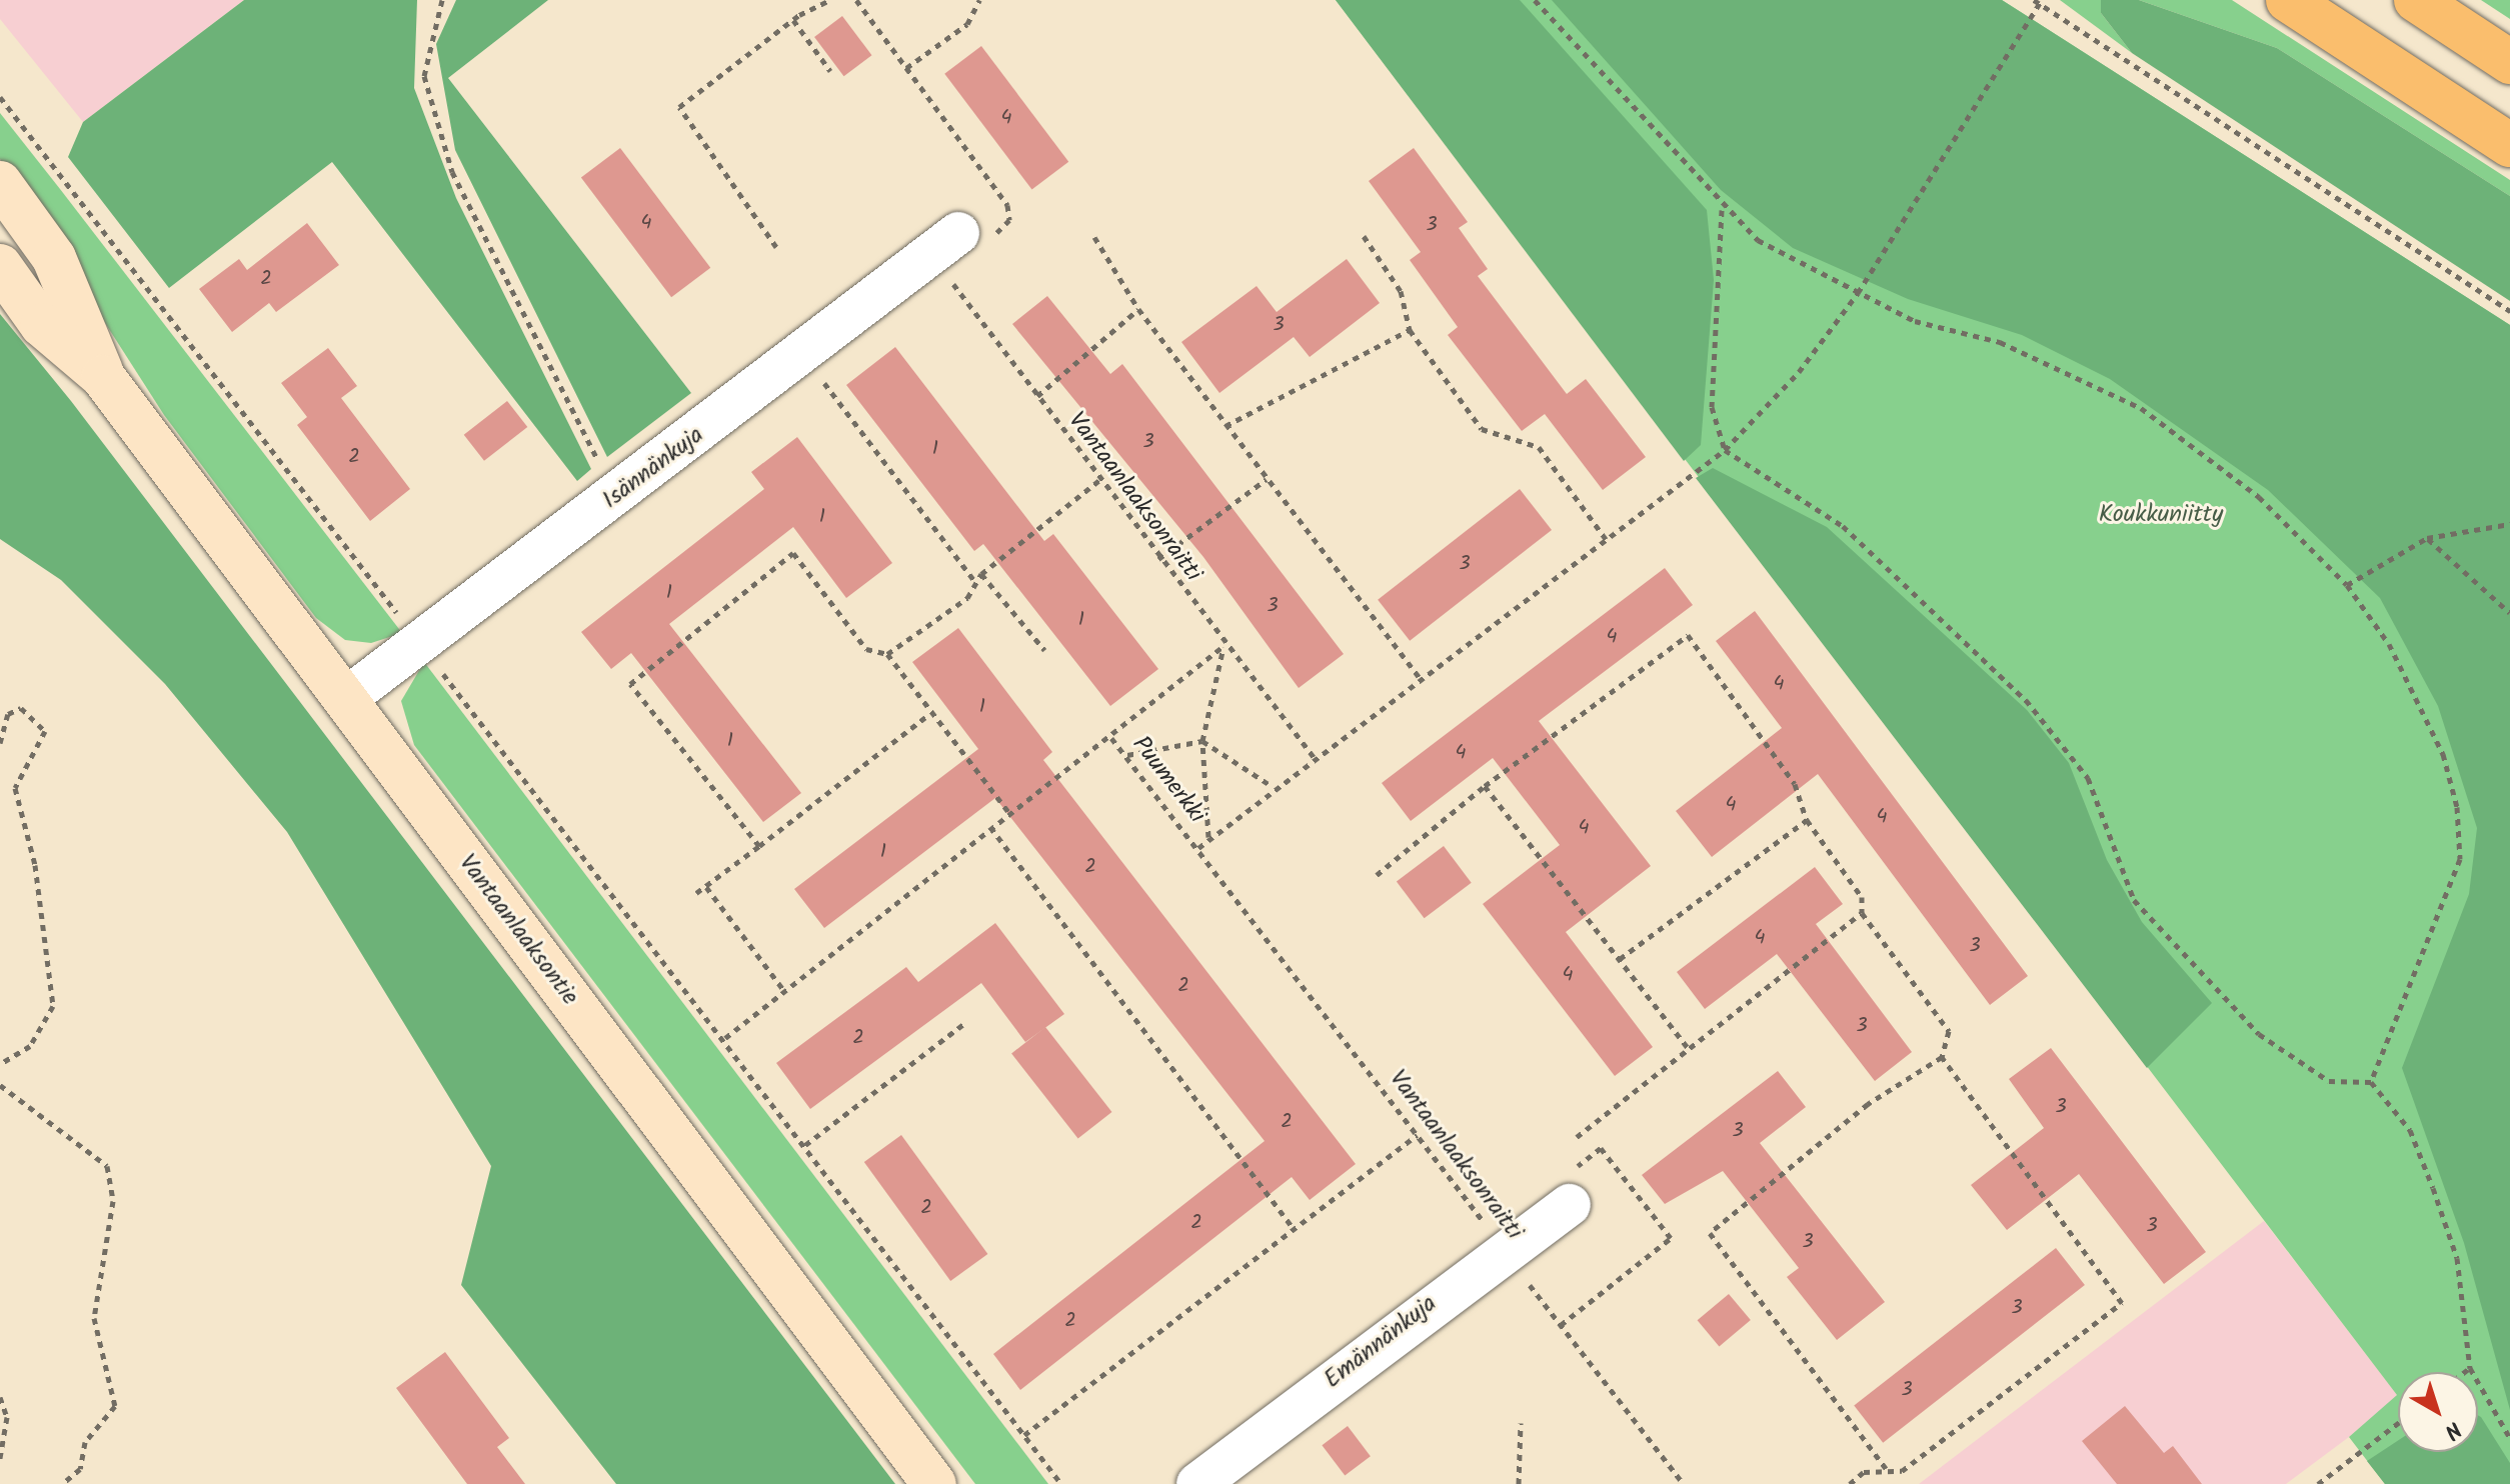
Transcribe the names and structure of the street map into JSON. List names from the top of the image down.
{
  "streets": {
    "main road": ["Vantaanlaaksontie"],
    "street": ["Isännänkuja", "Emännänkuja"],
    "path": ["Vantaanlaaksonraitti", "Puumerkki"]
  },
  "crossings": [
    ["Isännänkuja", "Vantaanlaaksonraitti"],
    ["Isännänkuja", "Vantaanlaaksontie"],
    ["Vantaanlaaksonraitti", "Puumerkki"],
    ["Vantaanlaaksonraitti", "Emännänkuja"]
  ],
  "parks": ["Koukkuniitty"],
  "house_numbers": [
    "4",
    "4",
    "3",
    "2",
    "3",
    "3",
    "1",
    "2",
    "1",
    "3",
    "1",
    "3",
    "1",
    "4",
    "4",
    "1",
    "1",
    "4",
    "4",
    "4",
    "4",
    "1",
    "2",
    "4",
    "3",
    "4",
    "2",
    "3",
    "2",
    "3",
    "2",
    "3",
    "2",
    "2",
    "3",
    "3",
    "3",
    "2",
    "3"
  ],
  "north": "bottom right"
}
